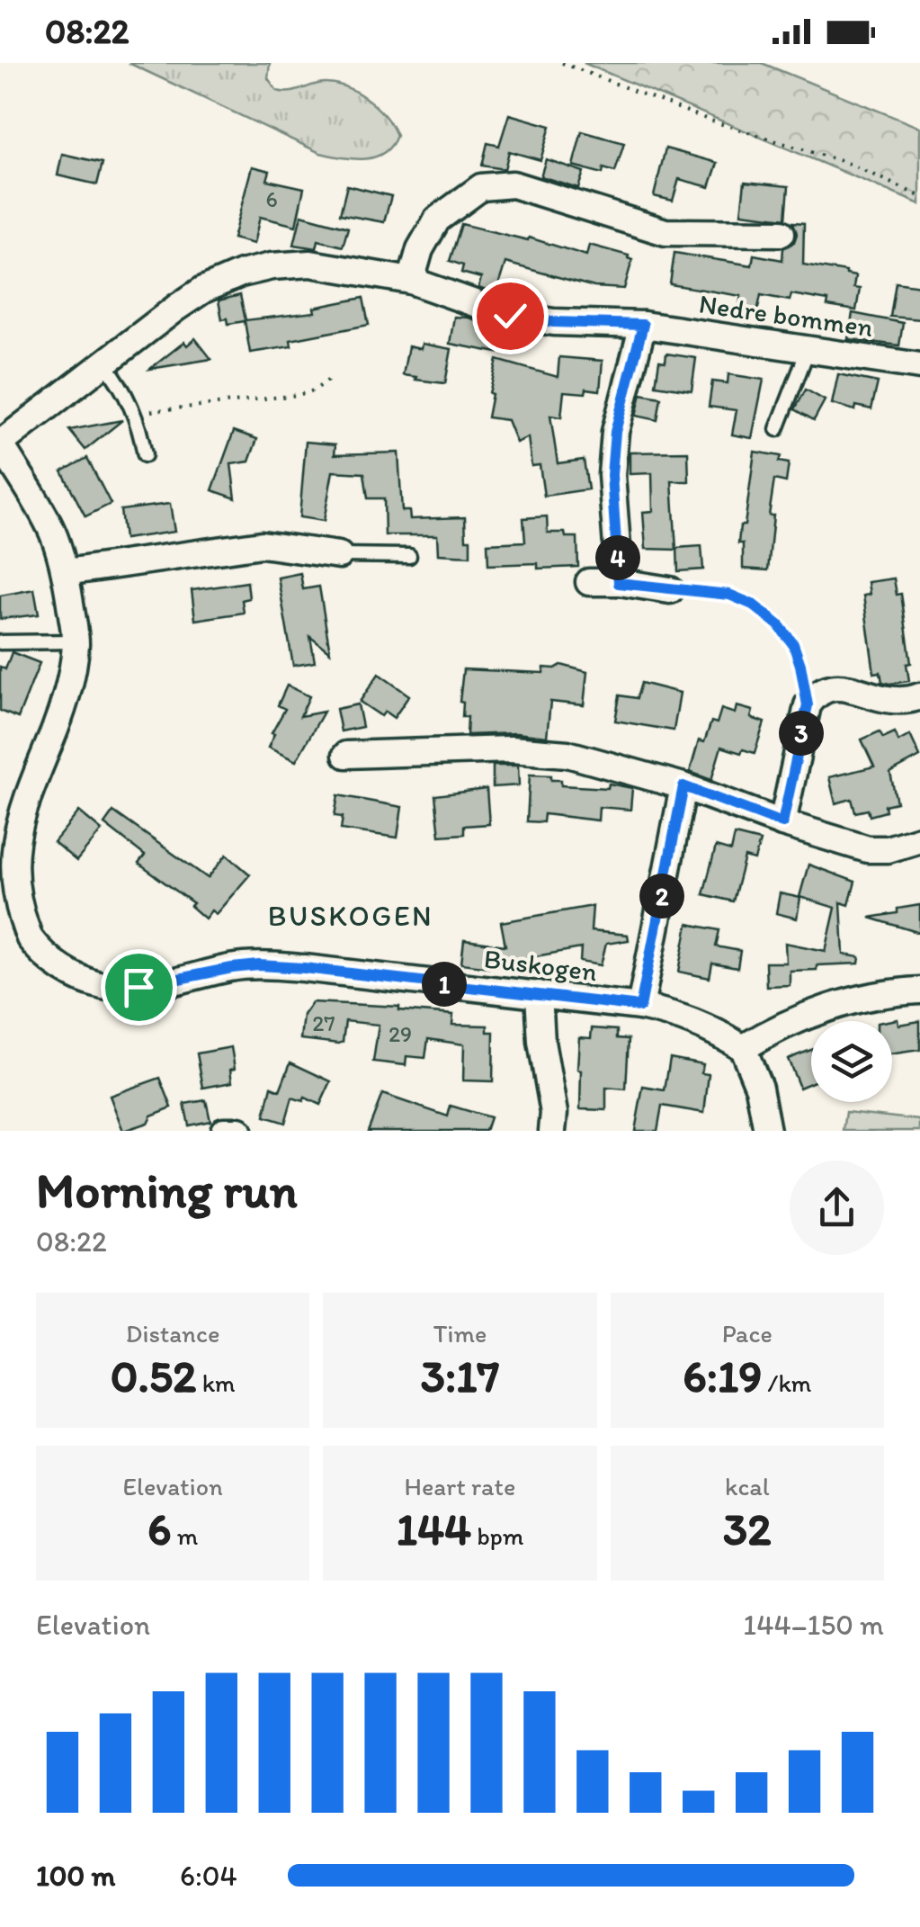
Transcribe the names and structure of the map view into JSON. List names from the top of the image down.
{
  "streets": {
    "street": ["Nedre bommen", "Buskogen"]
  },
  "crossings": [
    ["Nedre bommen", "Buskogen"]
  ],
  "districts": ["BUSKOGEN"],
  "house_numbers": ["6", "27", "29"],
  "page": {
    "status": "08:22",
    "pins": [
      "4",
      "3",
      "2",
      "1"
    ],
    "heading": ["Morning run", "08:22"],
    "stats": [
      ["Distance", "0.52 km"],
      ["Time", "3:17"],
      ["Pace", "6:19 /km"],
      ["Elevation", "6 m"],
      ["Heart rate", "144 bpm"],
      ["kcal", "32"]
    ],
    "chart": ["Elevation", "144–150 m"],
    "list": [
      {
        "name": "100 m",
        "note": "6:04"
      }
    ]
  }
}
